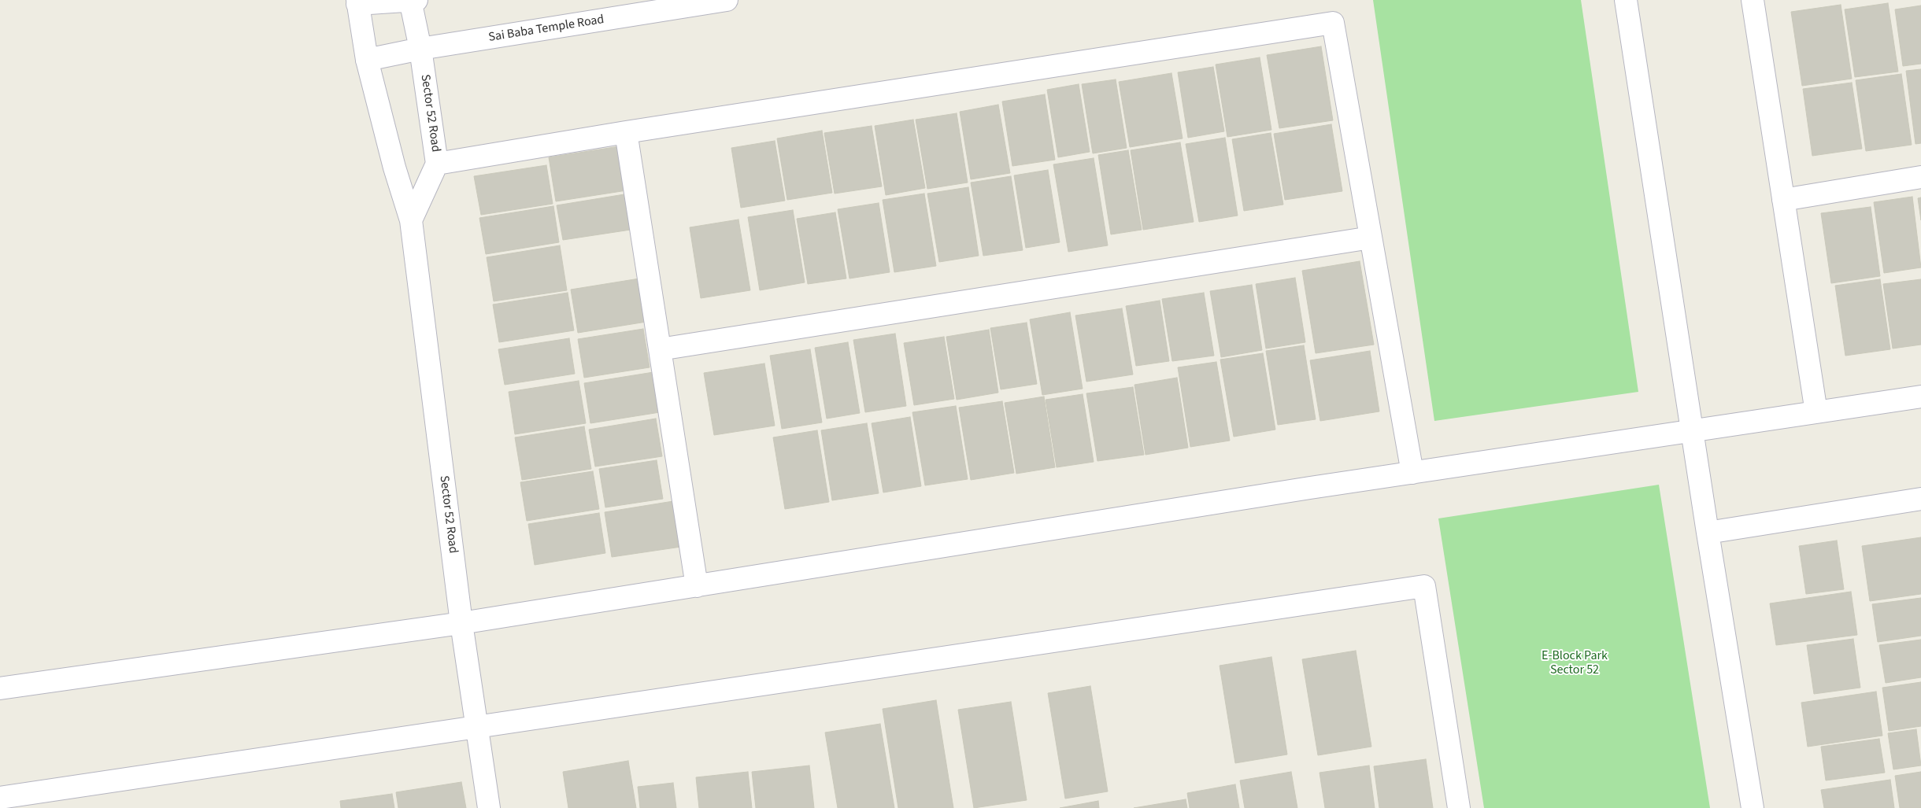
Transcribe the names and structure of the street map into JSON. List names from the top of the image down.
{
  "streets": {
    "street": ["Sai Baba Temple Road", "Sector 52 Road"]
  },
  "crossings": [
    ["Sai Baba Temple Road", "Sector 52 Road"]
  ],
  "parks": ["E-Block Park Sector 52"]
}
